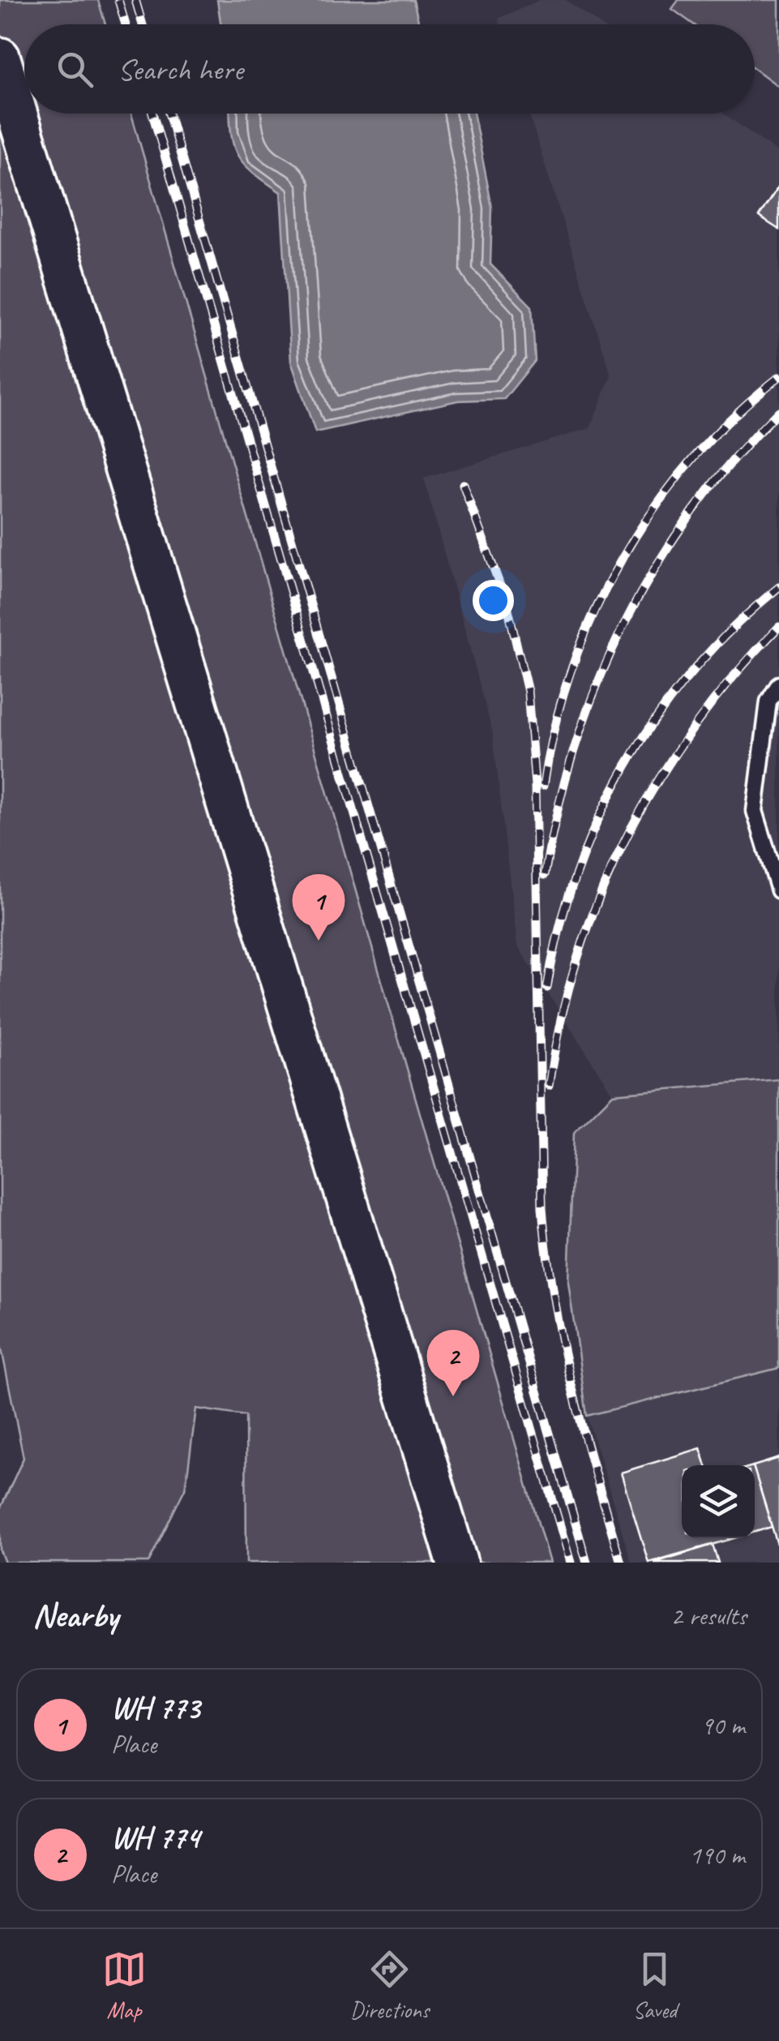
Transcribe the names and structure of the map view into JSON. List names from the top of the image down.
{
  "page": {
    "search": "Search here",
    "pins": ["1", "2"],
    "heading": ["Nearby", "2 results"],
    "list": [
      {
        "mark": "1",
        "name": "WH 773",
        "note": "Place",
        "value": "90 m"
      },
      {
        "mark": "2",
        "name": "WH 774",
        "note": "Place",
        "value": "190 m"
      }
    ],
    "nav": ["Map", "Directions", "Saved"]
  }
}
